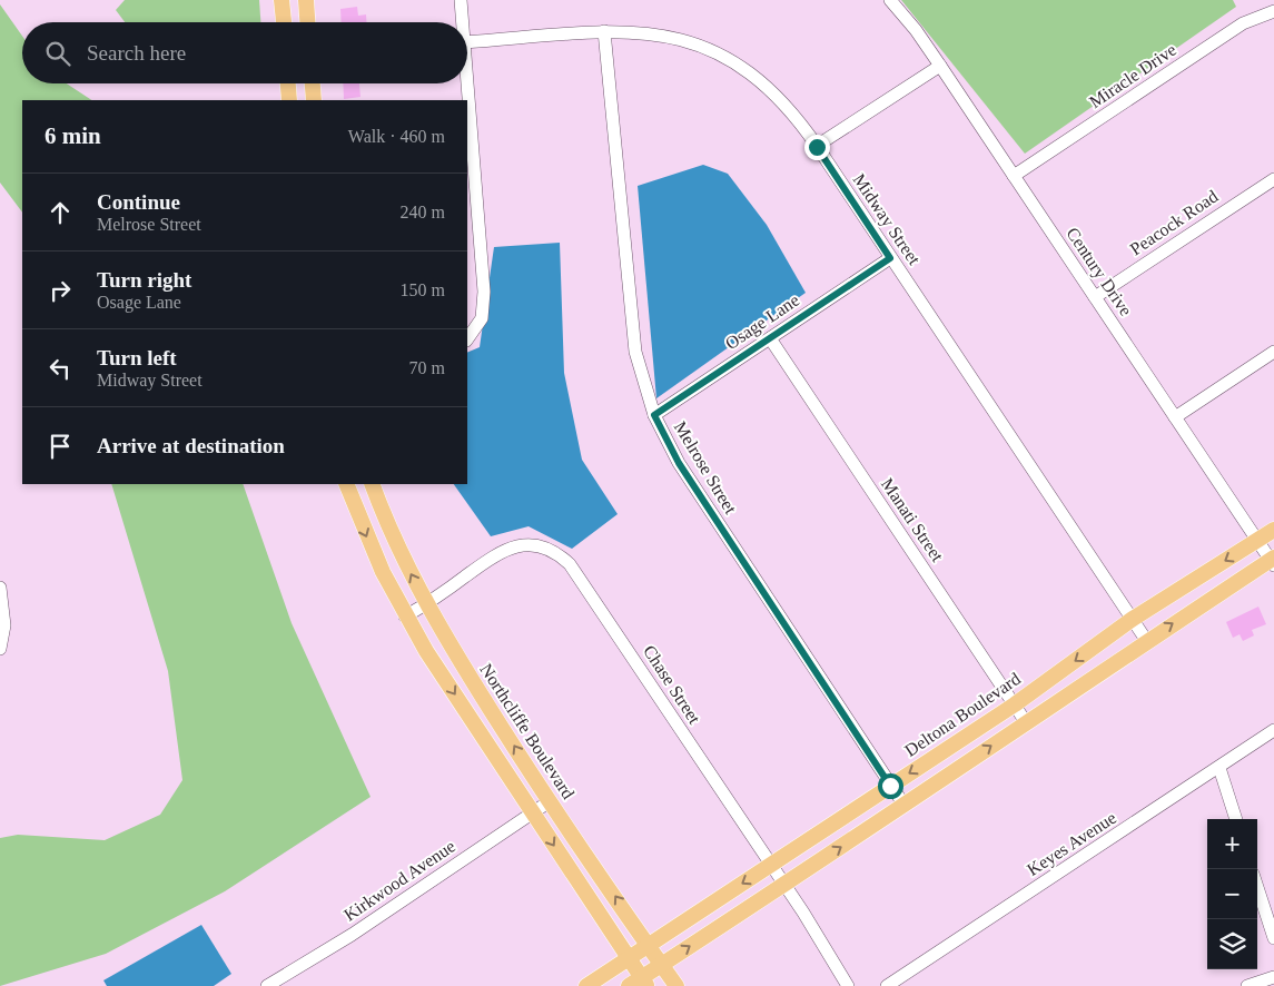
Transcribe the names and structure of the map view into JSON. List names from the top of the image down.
{
  "streets": {
    "main road": ["Deltona Boulevard", "Northcliffe Boulevard"],
    "street": [
      "Miracle Drive",
      "Midway Street",
      "Peacock Road",
      "Century Drive",
      "Osage Lane",
      "Melrose Street",
      "Manati Street",
      "Chase Street",
      "Keyes Avenue",
      "Kirkwood Avenue"
    ]
  },
  "crossings": [
    ["Miracle Drive", "Century Drive"],
    ["Midway Street", "Osage Lane"],
    ["Midway Street", "Melrose Street"],
    ["Midway Street", "Deltona Boulevard"],
    ["Peacock Road", "Century Drive"],
    ["Century Drive", "Deltona Boulevard"],
    ["Osage Lane", "Melrose Street"],
    ["Osage Lane", "Manati Street"],
    ["Melrose Street", "Deltona Boulevard"],
    ["Manati Street", "Deltona Boulevard"],
    ["Chase Street", "Deltona Boulevard"],
    ["Chase Street", "Northcliffe Boulevard"],
    ["Deltona Boulevard", "Northcliffe Boulevard"],
    ["Northcliffe Boulevard", "Kirkwood Avenue"]
  ],
  "page": {
    "search": "Search here",
    "heading": ["6 min", "Walk · 460 m"],
    "list": [
      ["Continue", "Melrose Street", "240 m"],
      ["Turn right", "Osage Lane", "150 m"],
      ["Turn left", "Midway Street", "70 m"],
      "Arrive at destination"
    ],
    "map_buttons": ["+", "−"]
  }
}
